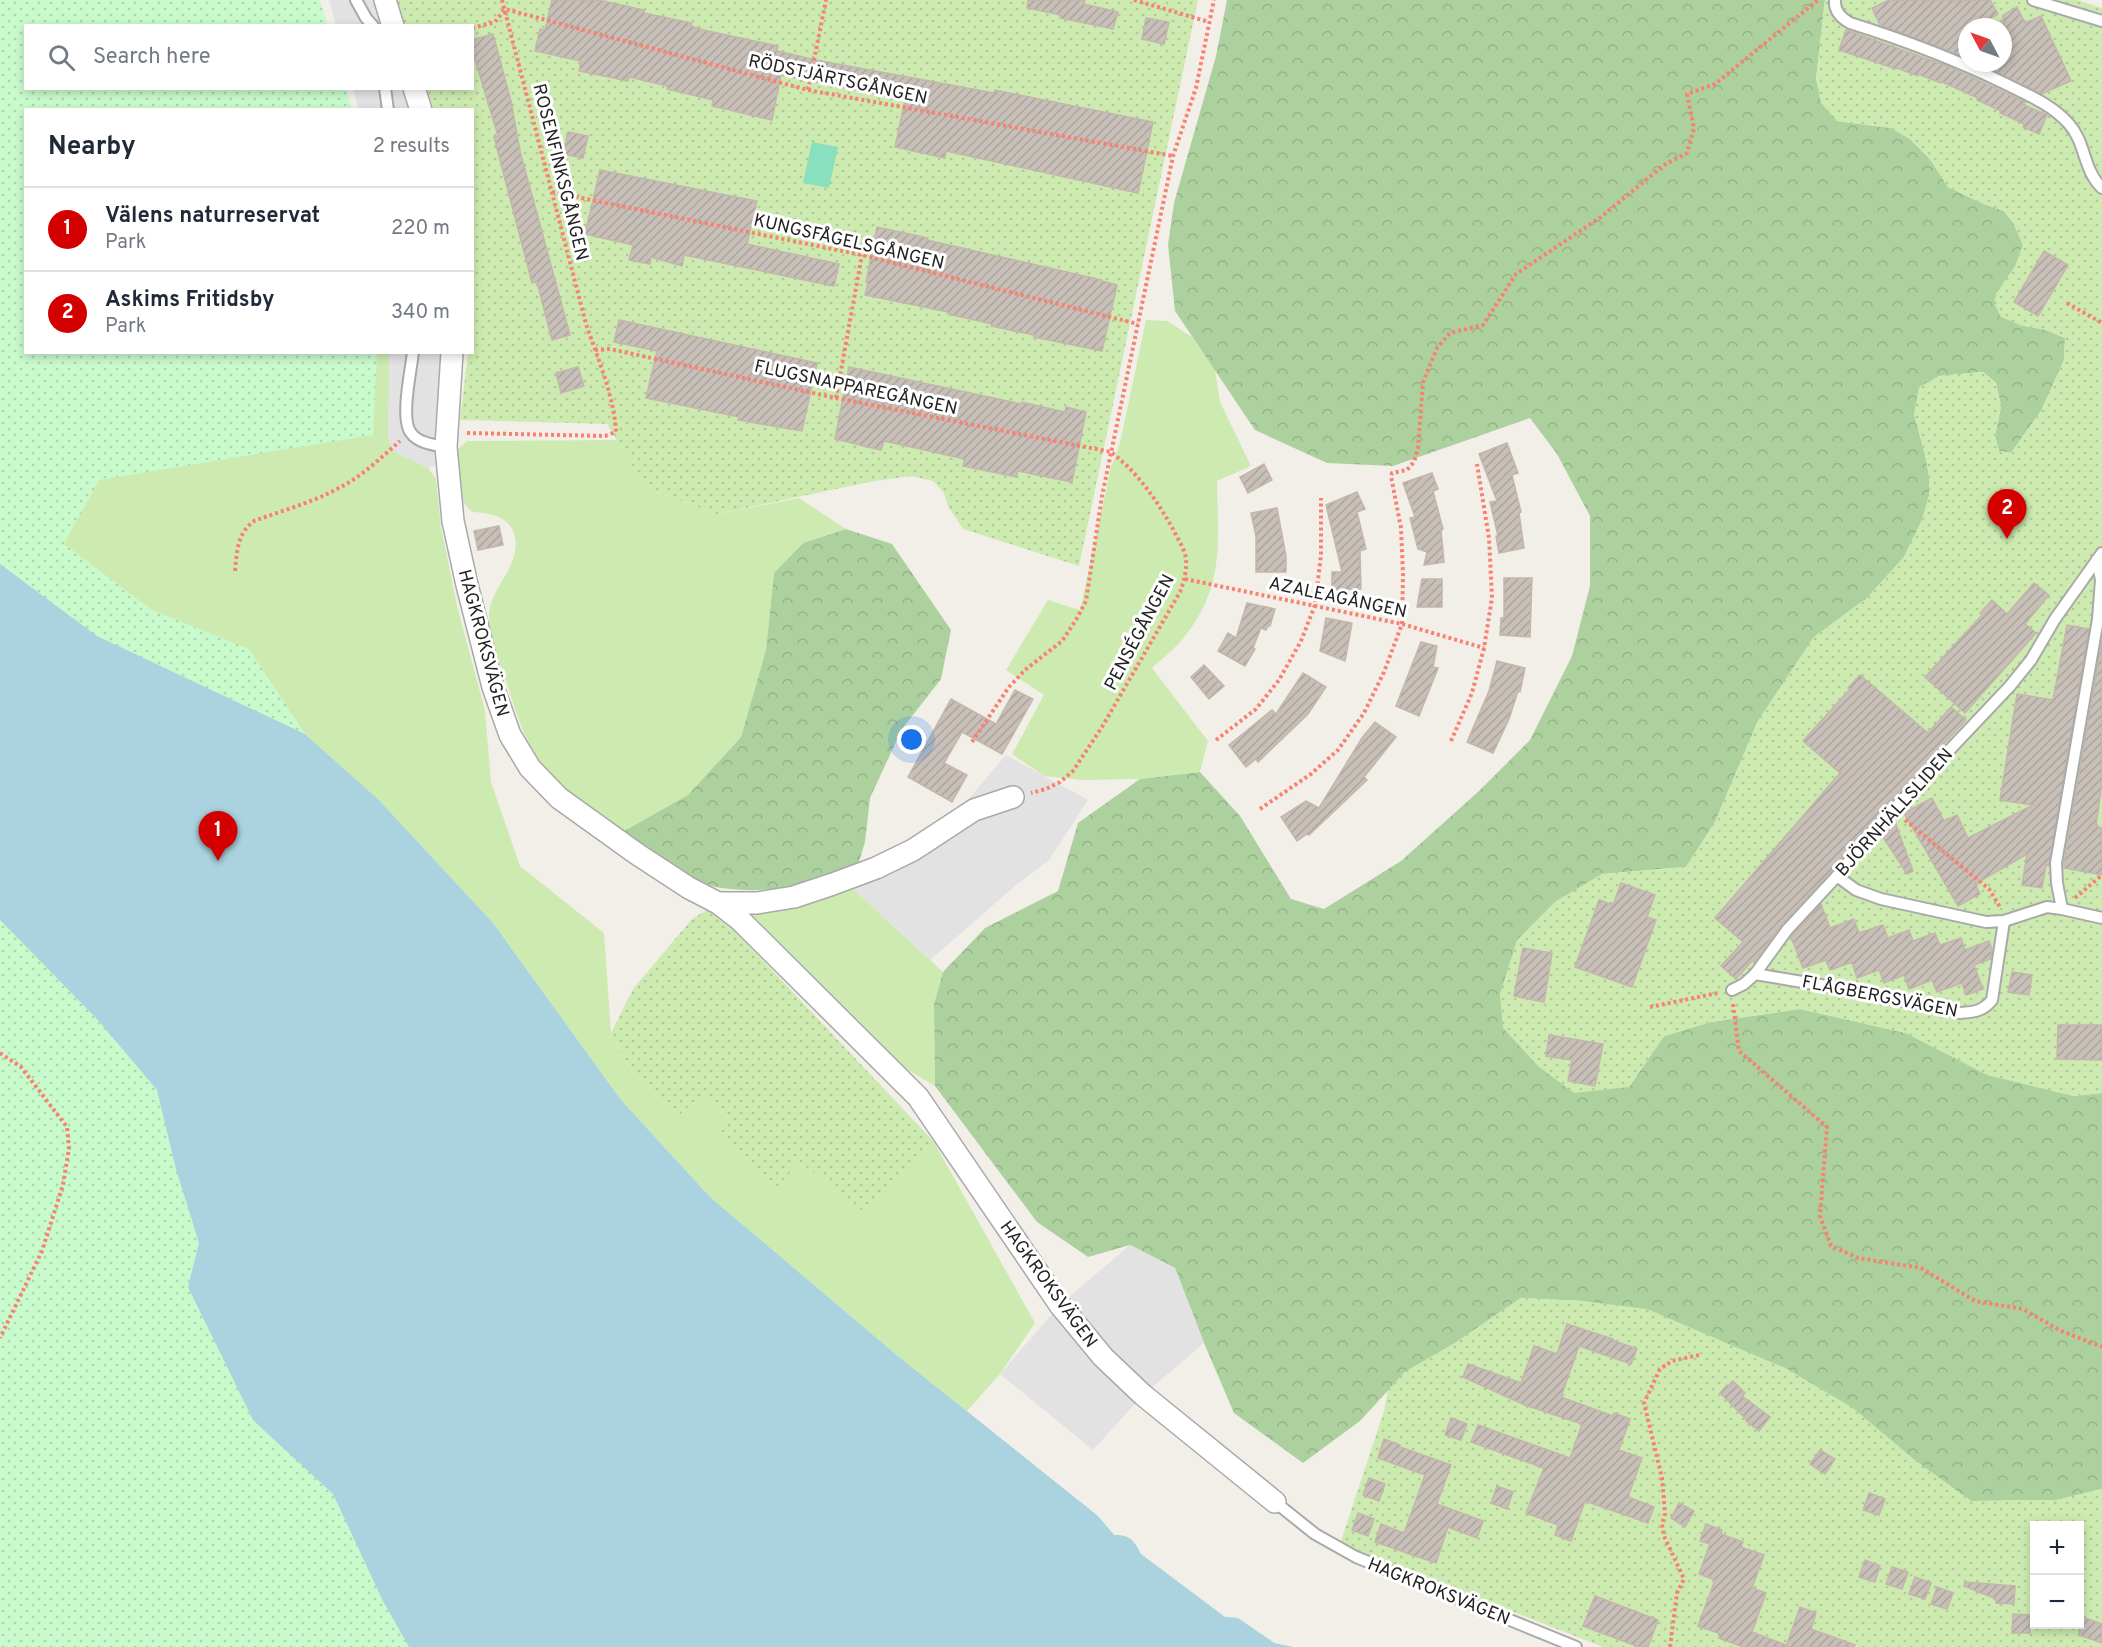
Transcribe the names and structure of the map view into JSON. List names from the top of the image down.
{
  "streets": {
    "street": ["HAGKROKSVÄGEN"],
    "lane": ["BJÖRNHÄLLSLIDEN", "FLÅGBERGSVÄGEN"],
    "path": [
      "RÖDSTJÄRTSGÅNGEN",
      "ROSENFINKSGÅNGEN",
      "KUNGSFÅGELSGÅNGEN",
      "FLUGSNAPPAREGÅNGEN",
      "AZALEAGÅNGEN",
      "PENSÉGÅNGEN"
    ]
  },
  "crossings": [
    ["RÖDSTJÄRTSGÅNGEN", "ROSENFINKSGÅNGEN"],
    ["ROSENFINKSGÅNGEN", "KUNGSFÅGELSGÅNGEN"],
    ["ROSENFINKSGÅNGEN", "FLUGSNAPPAREGÅNGEN"],
    ["ROSENFINKSGÅNGEN", "HAGKROKSVÄGEN"],
    ["FLUGSNAPPAREGÅNGEN", "PENSÉGÅNGEN"],
    ["AZALEAGÅNGEN", "PENSÉGÅNGEN"],
    ["PENSÉGÅNGEN", "HAGKROKSVÄGEN"],
    ["BJÖRNHÄLLSLIDEN", "FLÅGBERGSVÄGEN"]
  ],
  "north": "top left",
  "page": {
    "search": "Search here",
    "heading": ["Nearby", "2 results"],
    "list": [
      {
        "mark": "1",
        "name": "Välens naturreservat",
        "note": "Park",
        "value": "220 m"
      },
      {
        "mark": "2",
        "name": "Askims Fritidsby",
        "note": "Park",
        "value": "340 m"
      }
    ],
    "pins": ["2", "1"],
    "map_buttons": ["+", "−"]
  }
}
